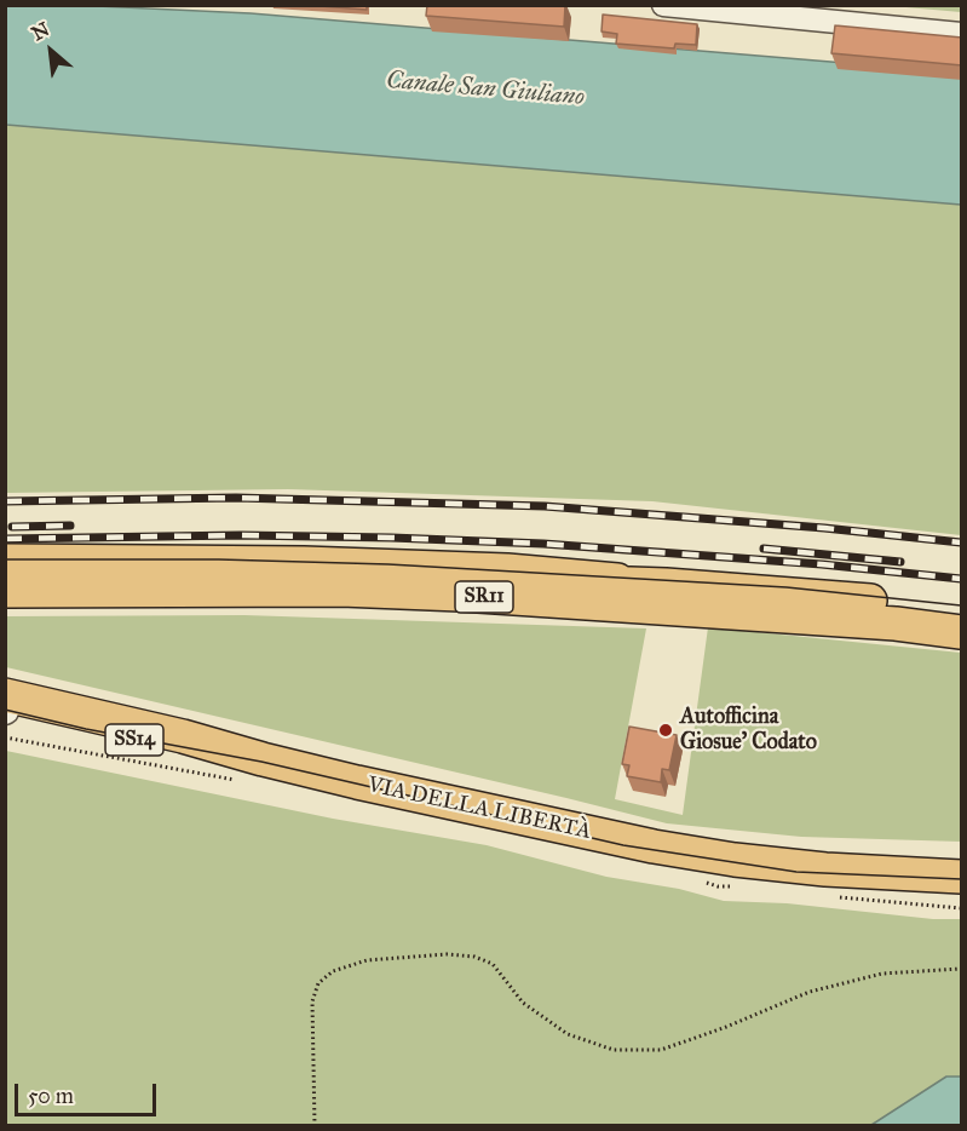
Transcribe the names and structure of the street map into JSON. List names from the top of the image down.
{
  "streets": {
    "highway": ["SR11", "VIA DELLA LIBERTÀ"]
  },
  "water": ["Canale San Giuliano"],
  "places": ["Autofficina Giosue' Codato"],
  "scale_bar": "50 m",
  "north": "top left"
}
